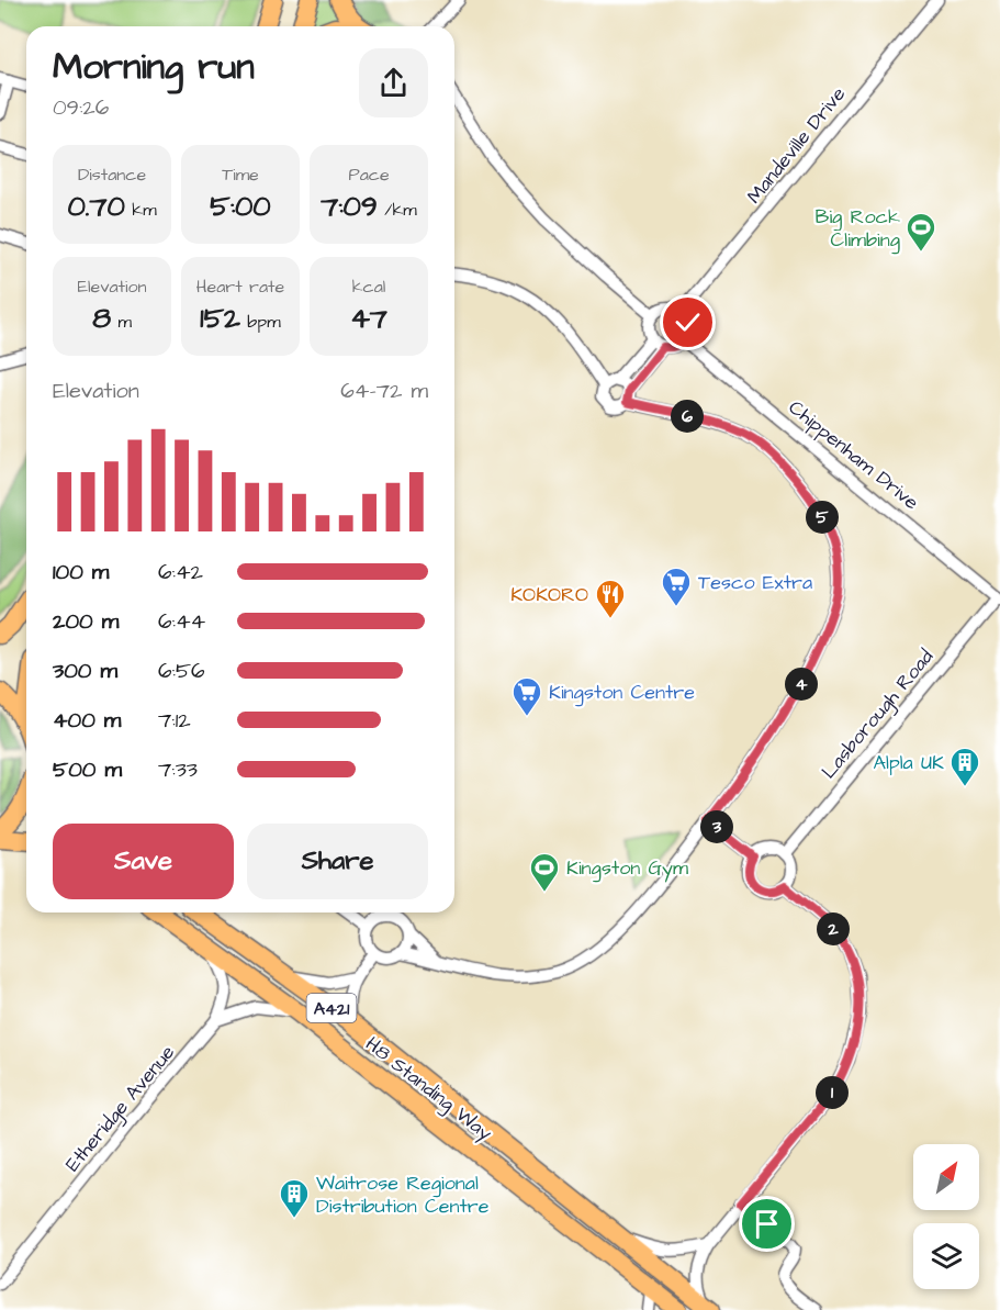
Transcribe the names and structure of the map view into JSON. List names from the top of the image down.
{
  "streets": {
    "highway": ["A421", "H8 Standing Way"],
    "street": [
      "Mandeville Drive",
      "Chippenham Drive",
      "Lasborough Road",
      "Etheridge Avenue"
    ]
  },
  "crossings": [
    ["Mandeville Drive", "Chippenham Drive"],
    ["Chippenham Drive", "Lasborough Road"],
    ["H8 Standing Way", "Etheridge Avenue"]
  ],
  "places": {
    "sports": ["Big Rock Climbing", "Kingston Gym"],
    "supermarket": ["Tesco Extra", "Kingston Centre"],
    "restaurant": ["KOKORO"],
    "building": ["Alpla UK", "Waitrose Regional Distribution Centre"]
  },
  "north": "top right",
  "page": {
    "heading": ["Morning run", "09:26"],
    "stats": [
      ["Distance", "0.70 km"],
      ["Time", "5:00"],
      ["Pace", "7:09 /km"],
      ["Elevation", "8 m"],
      ["Heart rate", "152 bpm"],
      ["kcal", "47"]
    ],
    "chart": ["Elevation", "64–72 m"],
    "pins": [
      "6",
      "5",
      "4",
      "3",
      "2",
      "1"
    ],
    "list": [
      {
        "name": "100 m",
        "note": "6:42"
      },
      {
        "name": "200 m",
        "note": "6:44"
      },
      {
        "name": "300 m",
        "note": "6:56"
      },
      {
        "name": "400 m",
        "note": "7:12"
      },
      {
        "name": "500 m",
        "note": "7:33"
      }
    ],
    "buttons": ["Save", "Share"]
  }
}
